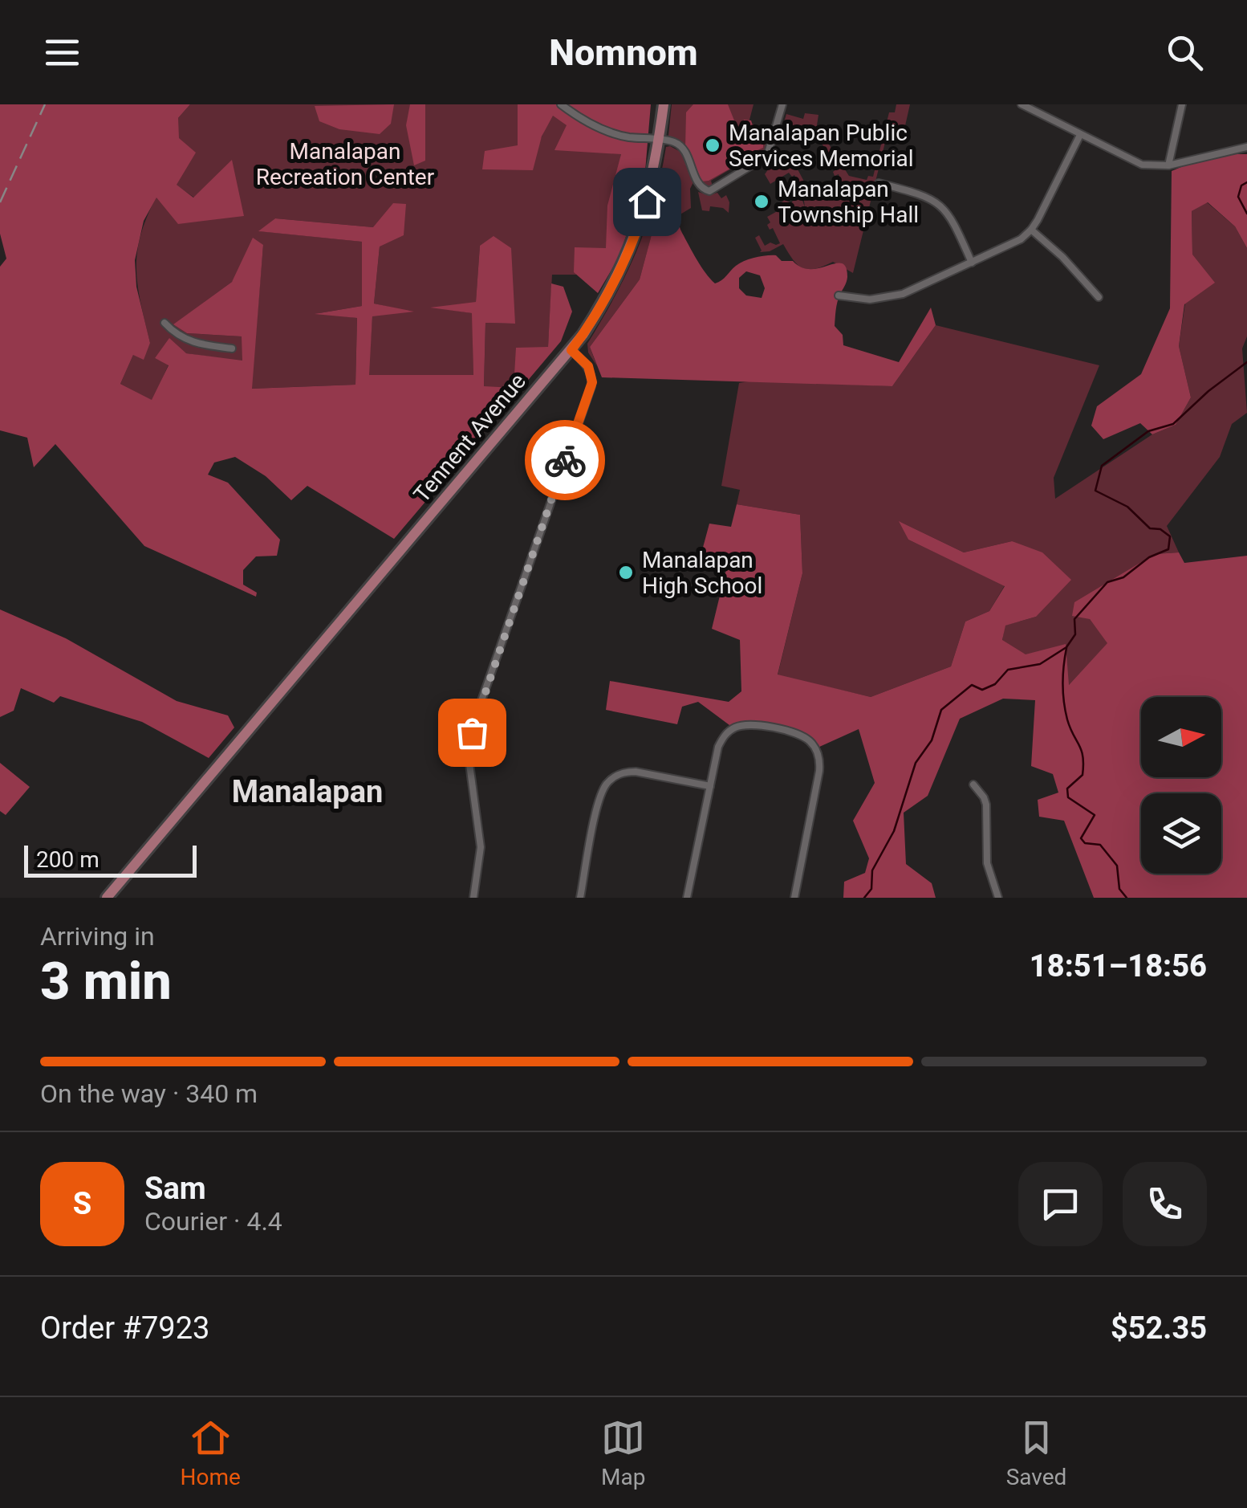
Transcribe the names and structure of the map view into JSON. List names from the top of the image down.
{
  "streets": {
    "main road": ["Tennent Avenue"]
  },
  "districts": ["Manalapan"],
  "parks": ["Manalapan Recreation Center"],
  "places": ["Manalapan Public Services Memorial", "Manalapan Township Hall", "Manalapan High School"],
  "scale_bar": "200 m",
  "north": "right",
  "page": {
    "header": "Nomnom",
    "scale": "200 m",
    "heading": ["3 min", "Arriving in", "18:51–18:56"],
    "panel": [
      "Sam",
      "Courier · 4.4",
      "Order #7923",
      "$52.35"
    ],
    "bar": "On the way · 340 m",
    "round": "S",
    "tabs": ["Home", "Map", "Saved"]
  }
}
